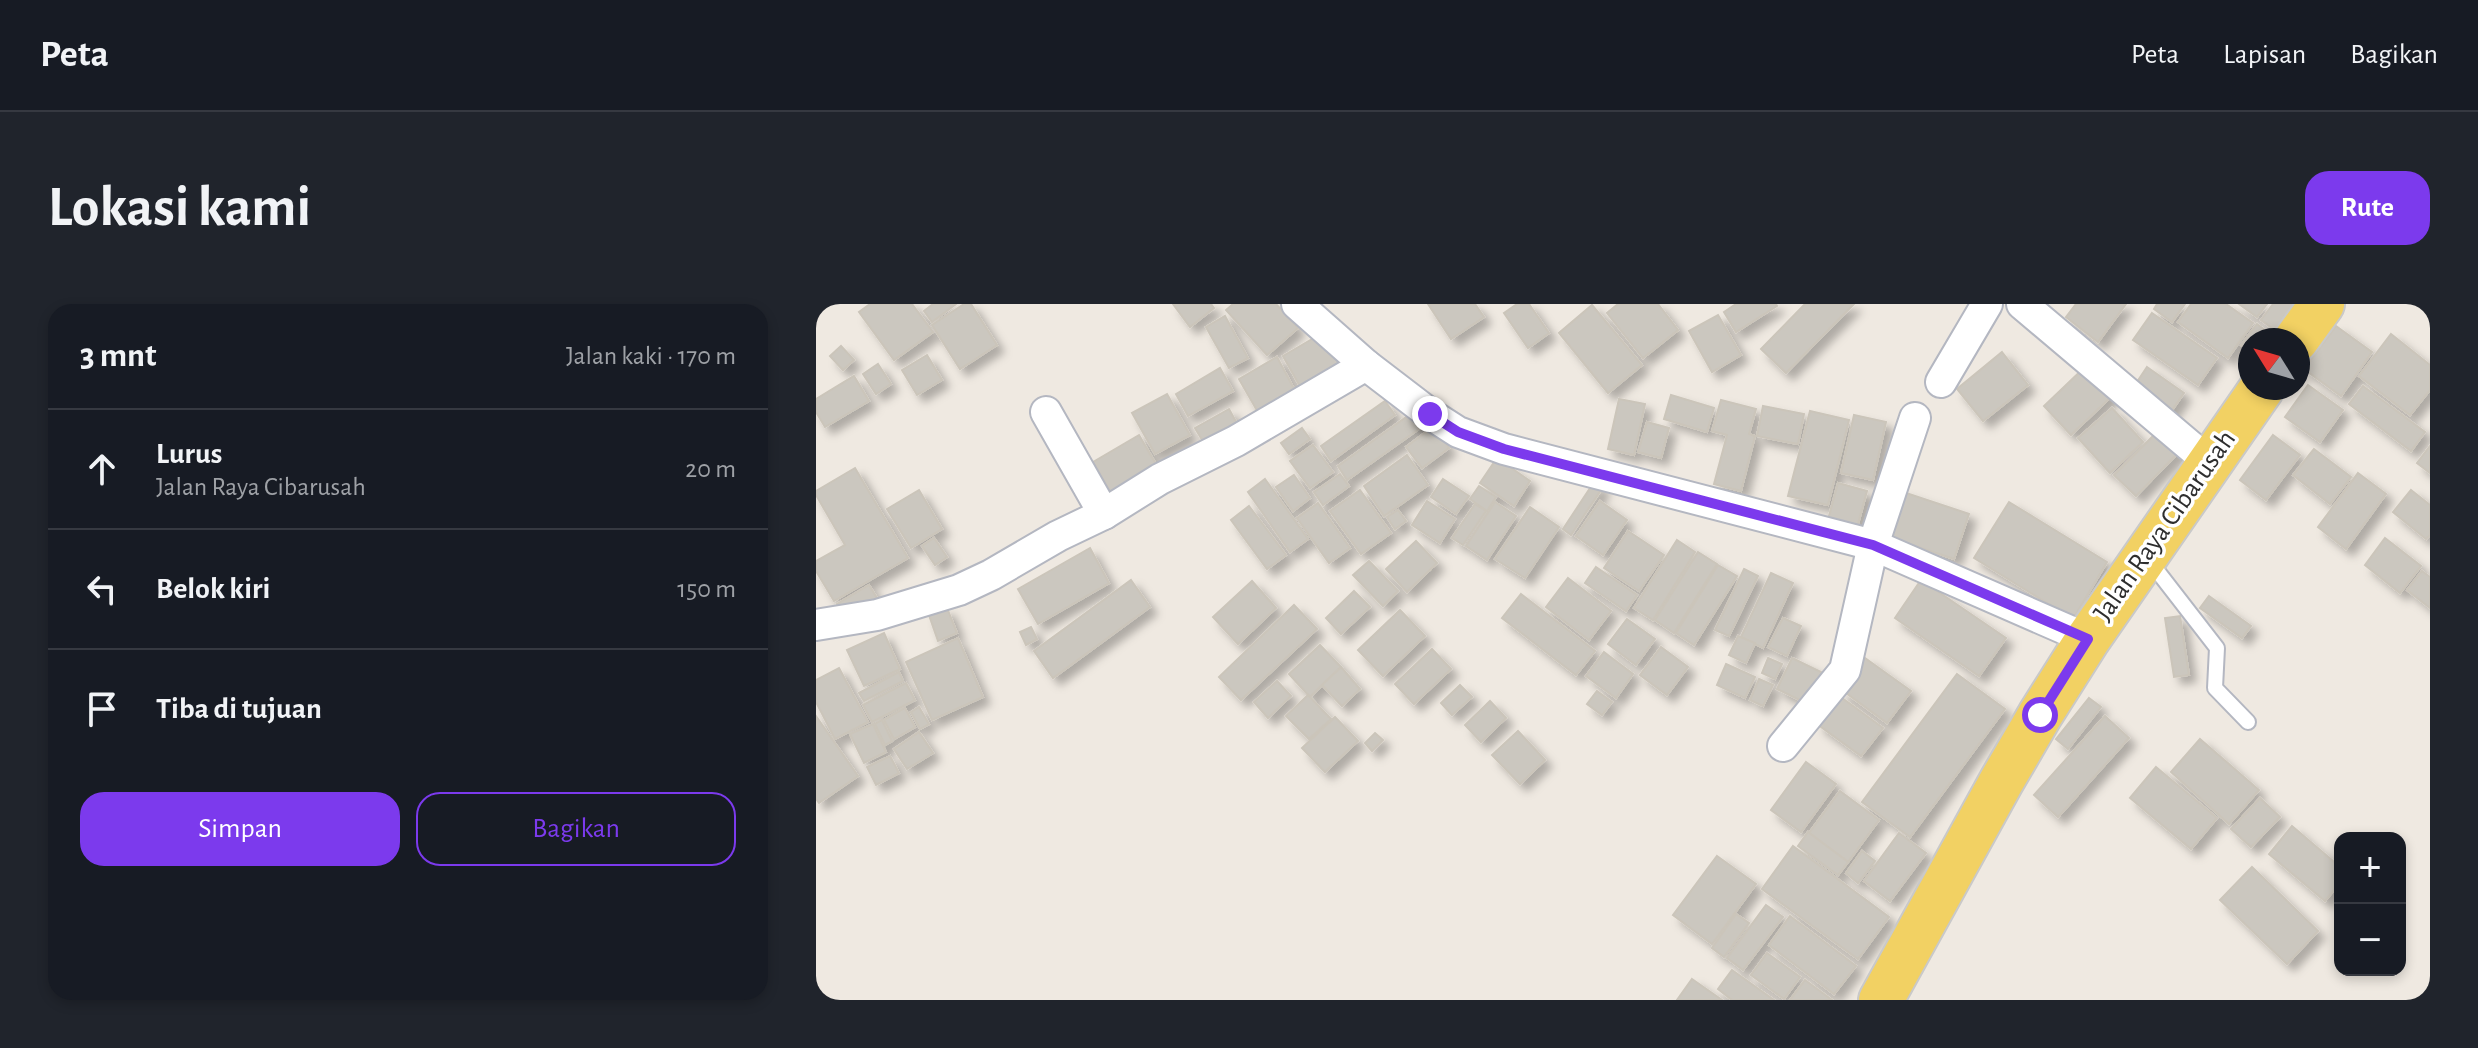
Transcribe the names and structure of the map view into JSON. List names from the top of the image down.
{
  "streets": {
    "main road": ["Jalan Raya Cibarusah"]
  },
  "north": "top left",
  "page": {
    "header": "Peta",
    "nav": ["Peta", "Lapisan", "Bagikan"],
    "buttons": [
      "Rute",
      ["Simpan", "Bagikan"]
    ],
    "title": "Lokasi kami",
    "heading": ["3 mnt", "Jalan kaki · 170 m"],
    "list": [
      ["Lurus", "Jalan Raya Cibarusah", "20 m"],
      ["Belok kiri", "150 m"],
      "Tiba di tujuan"
    ],
    "map_buttons": ["+", "−"]
  }
}
